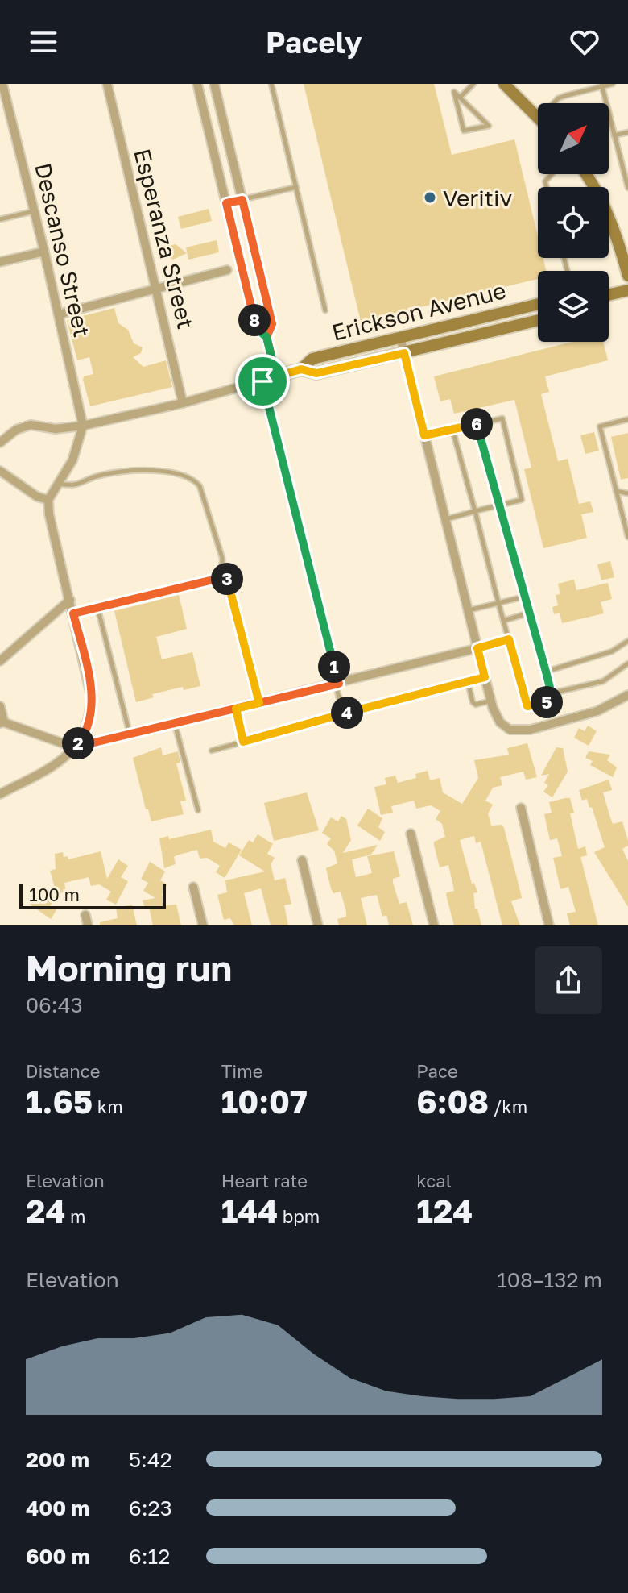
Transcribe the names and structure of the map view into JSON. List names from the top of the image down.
{
  "streets": {
    "street": ["Esperanza Street", "Descanso Street", "Erickson Avenue"]
  },
  "crossings": [
    ["Esperanza Street", "Erickson Avenue"],
    ["Descanso Street", "Erickson Avenue"]
  ],
  "places": ["Veritiv"],
  "scale_bar": "100 m",
  "north": "top right",
  "page": {
    "header": "Pacely",
    "pins": [
      "8",
      "6",
      "3",
      "1",
      "5",
      "4",
      "2"
    ],
    "scale": "100 m",
    "heading": ["Morning run", "06:43"],
    "stats": [
      ["Distance", "1.65 km"],
      ["Time", "10:07"],
      ["Pace", "6:08 /km"],
      ["Elevation", "24 m"],
      ["Heart rate", "144 bpm"],
      ["kcal", "124"]
    ],
    "chart": ["Elevation", "108–132 m"],
    "list": [
      {
        "name": "200 m",
        "note": "5:42"
      },
      {
        "name": "400 m",
        "note": "6:23"
      },
      {
        "name": "600 m",
        "note": "6:12"
      }
    ]
  }
}
